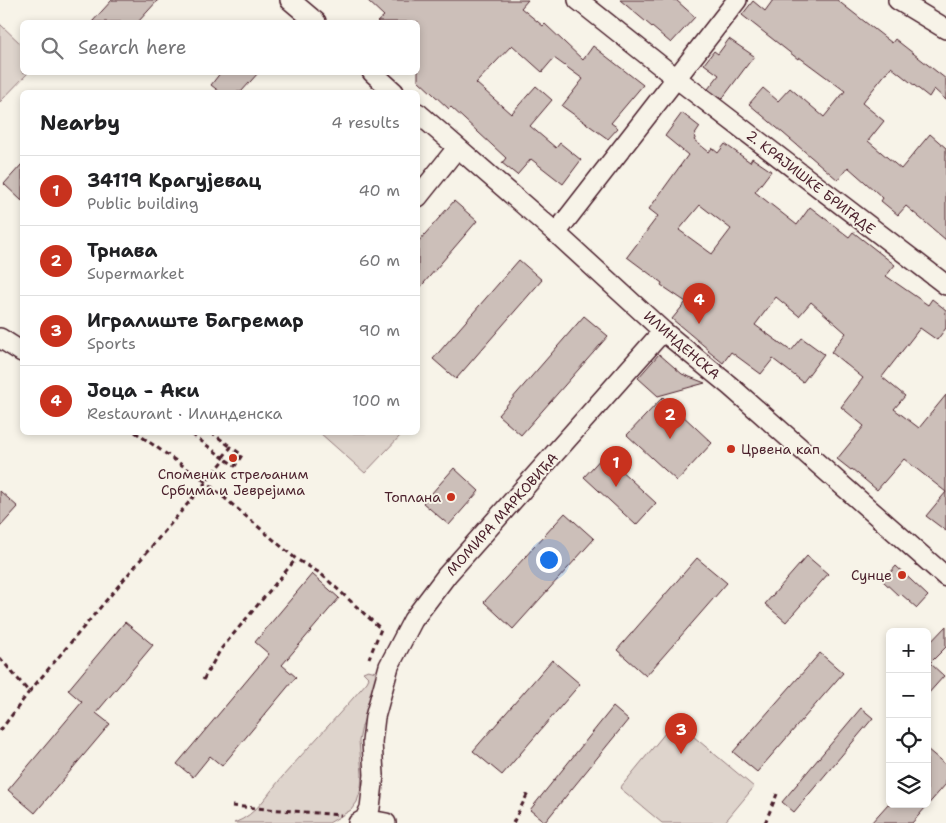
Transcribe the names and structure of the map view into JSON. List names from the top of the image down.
{
  "streets": {
    "street": ["2. КРАЈИШКЕ БРИГАДЕ", "ИЛИНДЕНСКА", "МОМИРА МАРКОВИЋА"]
  },
  "crossings": [
    ["ИЛИНДЕНСКА", "МОМИРА МАРКОВИЋА"]
  ],
  "places": [
    "Црвена кап",
    "Споменик стрељаним Србима и Јеврејима",
    "Топлана",
    "Сунце"
  ],
  "page": {
    "search": "Search here",
    "heading": ["Nearby", "4 results"],
    "list": [
      {
        "mark": "1",
        "name": "34119 Крагујевац",
        "note": "Public building",
        "value": "40 m"
      },
      {
        "mark": "2",
        "name": "Трнава",
        "note": "Supermarket",
        "value": "60 m"
      },
      {
        "mark": "3",
        "name": "Игралиште Багремар",
        "note": "Sports",
        "value": "90 m"
      },
      {
        "mark": "4",
        "name": "Јоца - Аки",
        "note": "Restaurant · Илинденска",
        "value": "100 m"
      }
    ],
    "pins": [
      "4",
      "2",
      "1",
      "3"
    ],
    "map_buttons": ["+", "−"]
  }
}
